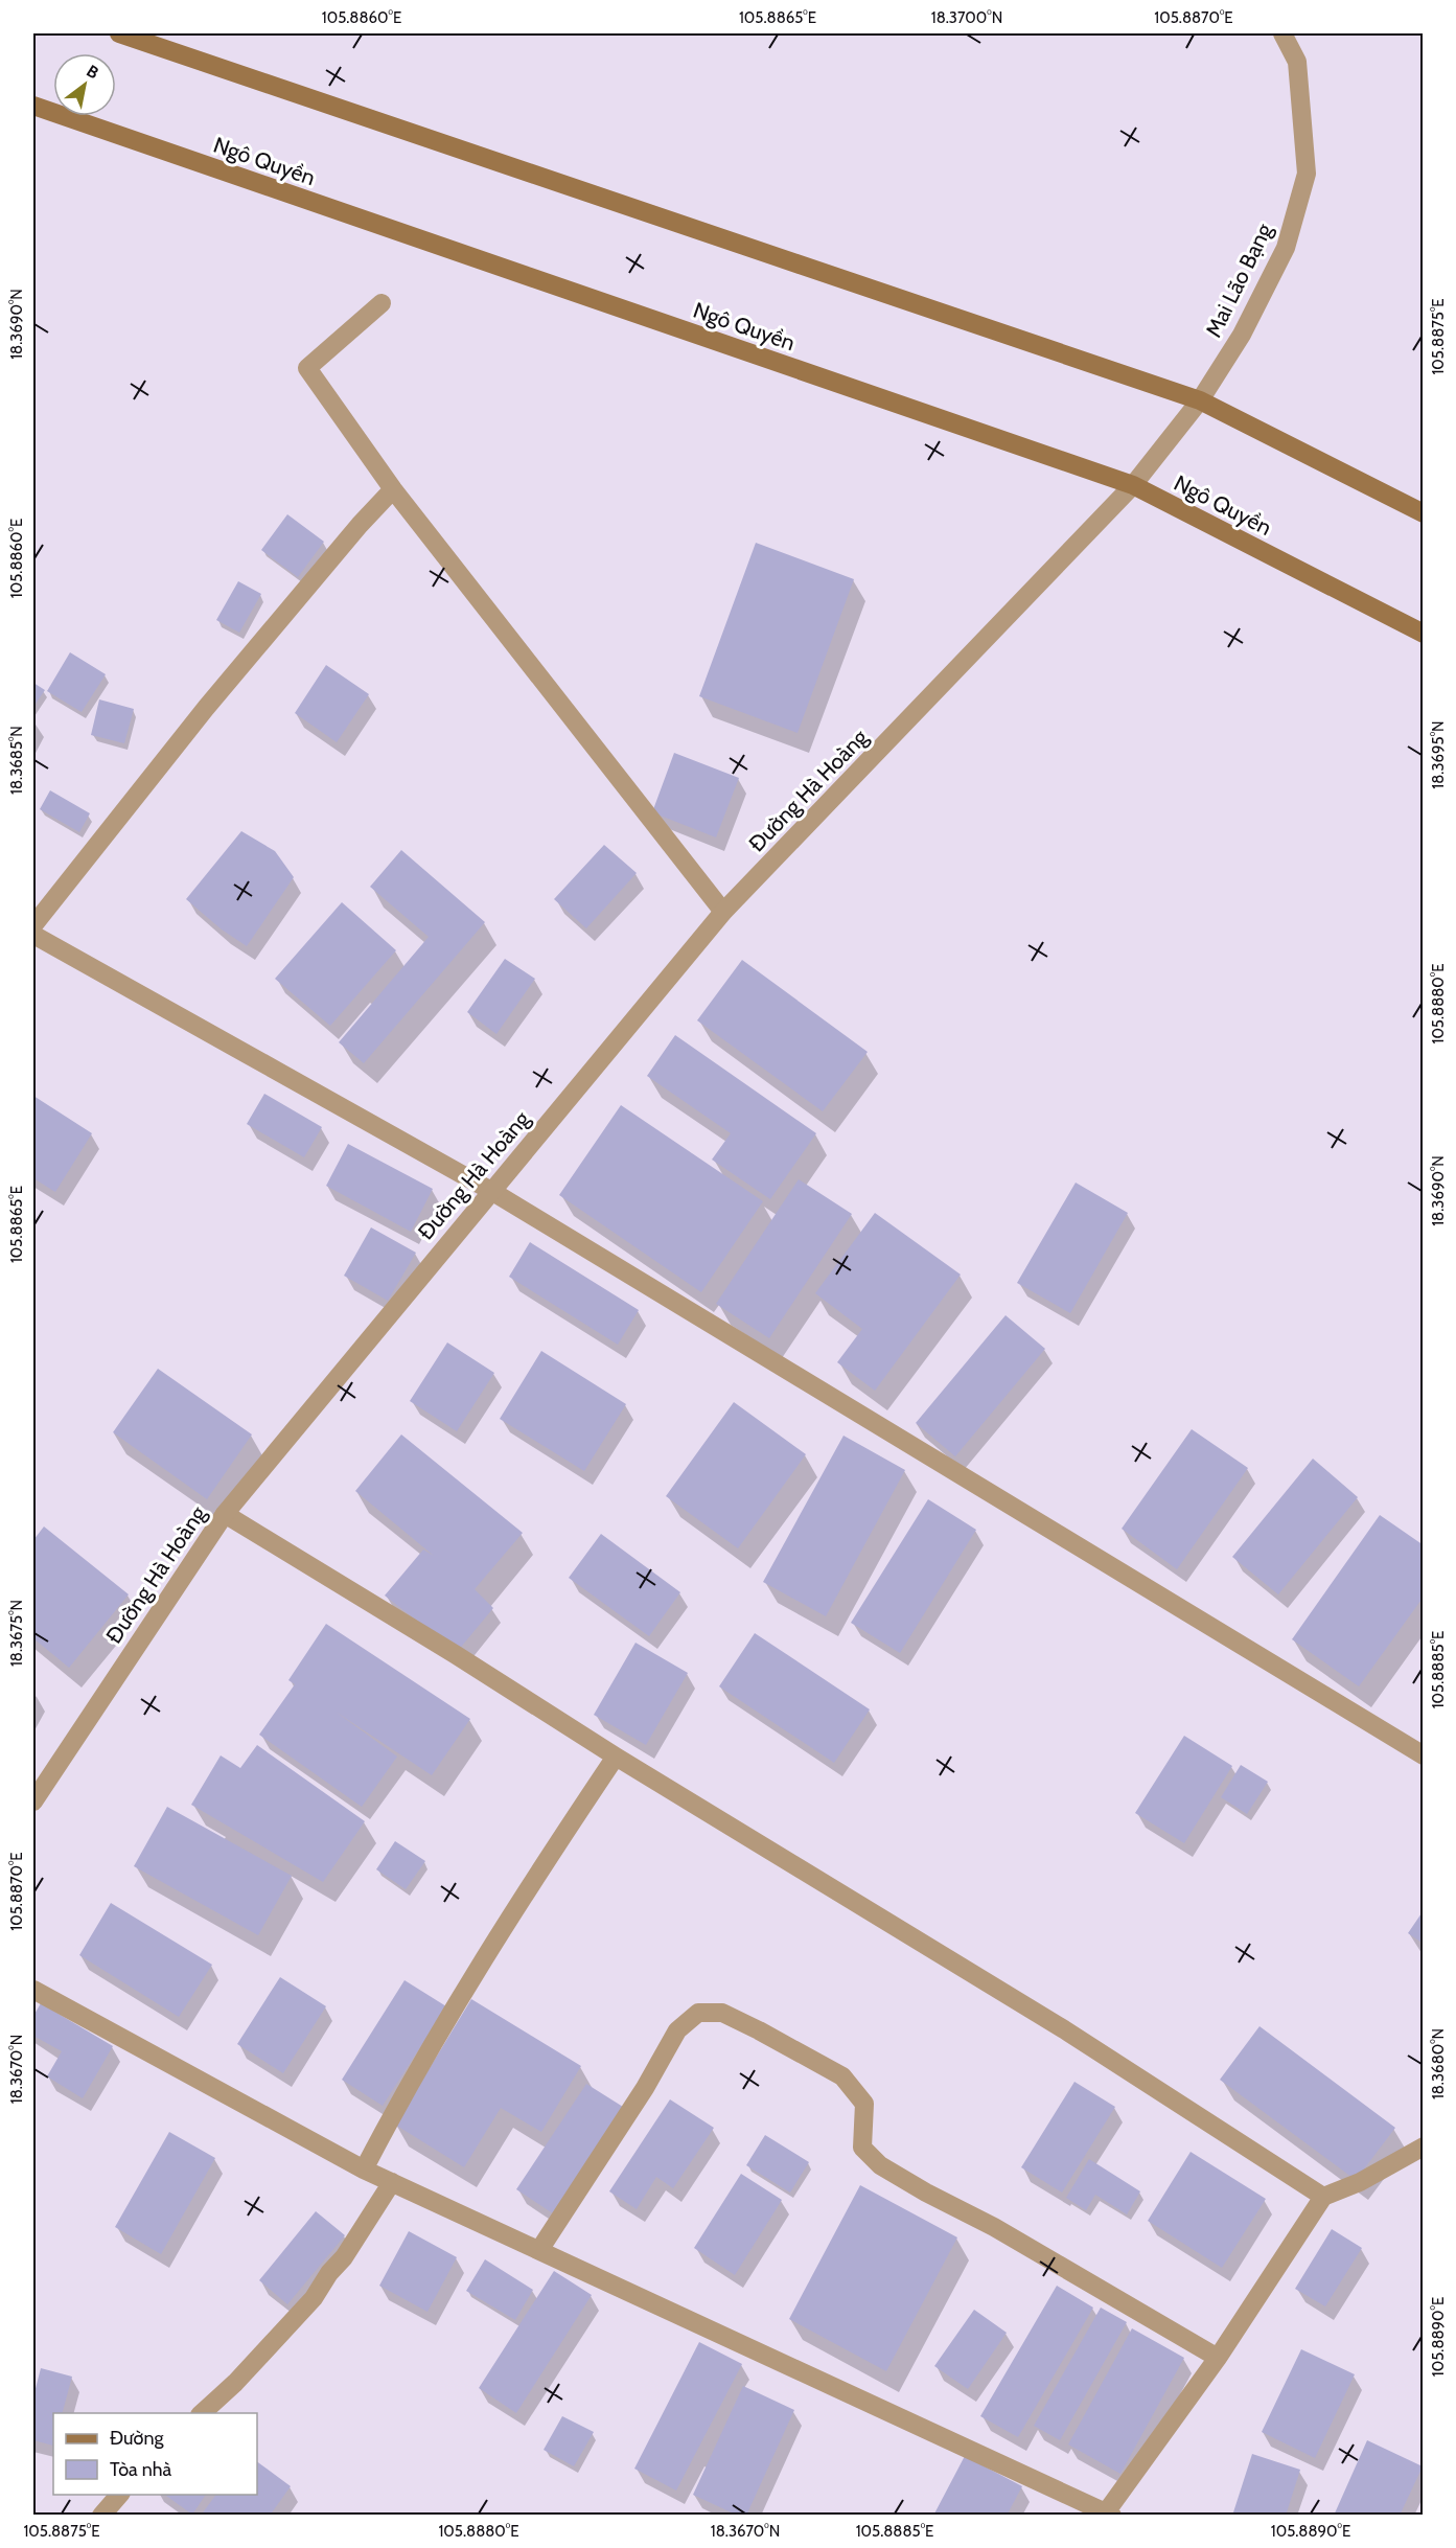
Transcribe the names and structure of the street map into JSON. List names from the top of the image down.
{
  "streets": {
    "main road": ["Ngô Quyền"],
    "street": ["Mai Lão Bạng", "Đường Hà Hoàng"]
  },
  "crossings": [
    ["Ngô Quyền", "Mai Lão Bạng"],
    ["Ngô Quyền", "Đường Hà Hoàng"],
    ["Mai Lão Bạng", "Đường Hà Hoàng"]
  ],
  "legend": ["Đường", "Tòa nhà"],
  "north": "top right",
  "coordinates": [
    "105.8860°E",
    "105.8865°E",
    "18.3700°N",
    "105.8870°E",
    "18.3690°N",
    "105.8875°E",
    "18.3695°N",
    "18.3685°N",
    "105.8880°E",
    "18.3675°N",
    "105.8885°E",
    "18.3680°N",
    "18.3670°N",
    "105.8890°E"
  ]
}
